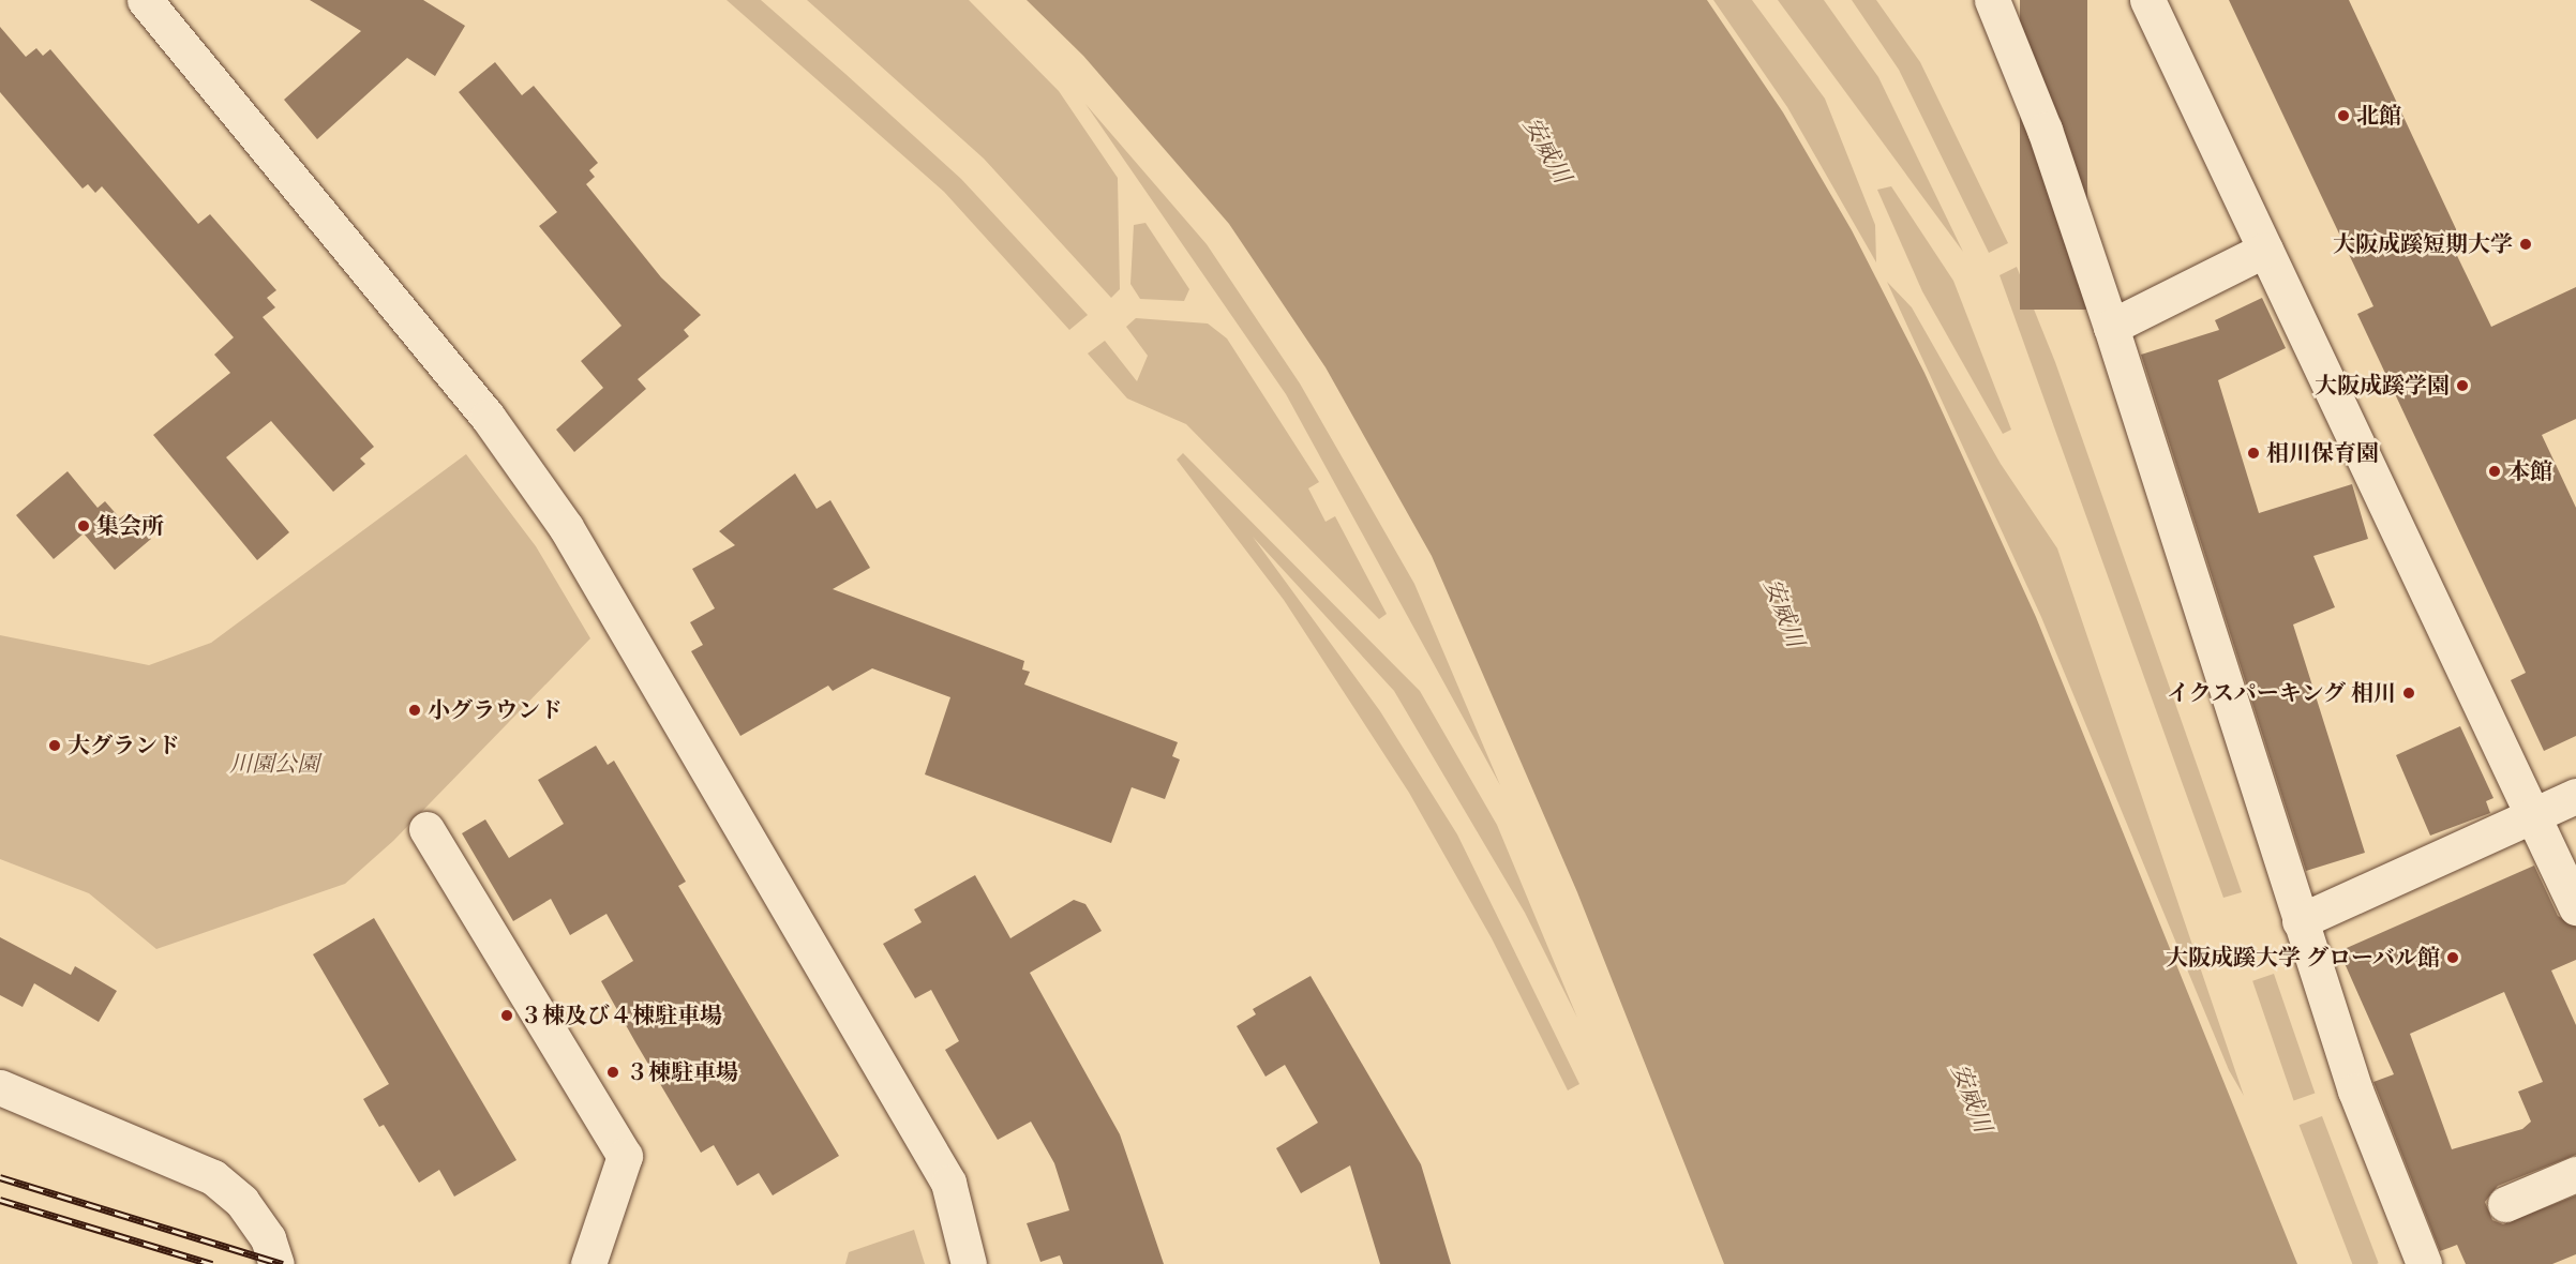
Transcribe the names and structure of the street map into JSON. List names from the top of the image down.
{
  "water": ["安威川"],
  "parks": ["川園公園"],
  "places": [
    "北館",
    "大阪成蹊短期大学",
    "大阪成蹊学園",
    "相川保育園",
    "本館",
    "集会所",
    "イクスパーキング 相川",
    "小グラウンド",
    "大グランド",
    "大阪成蹊大学 グローバル館",
    "３棟及び４棟駐車場",
    "３棟駐車場"
  ]
}
